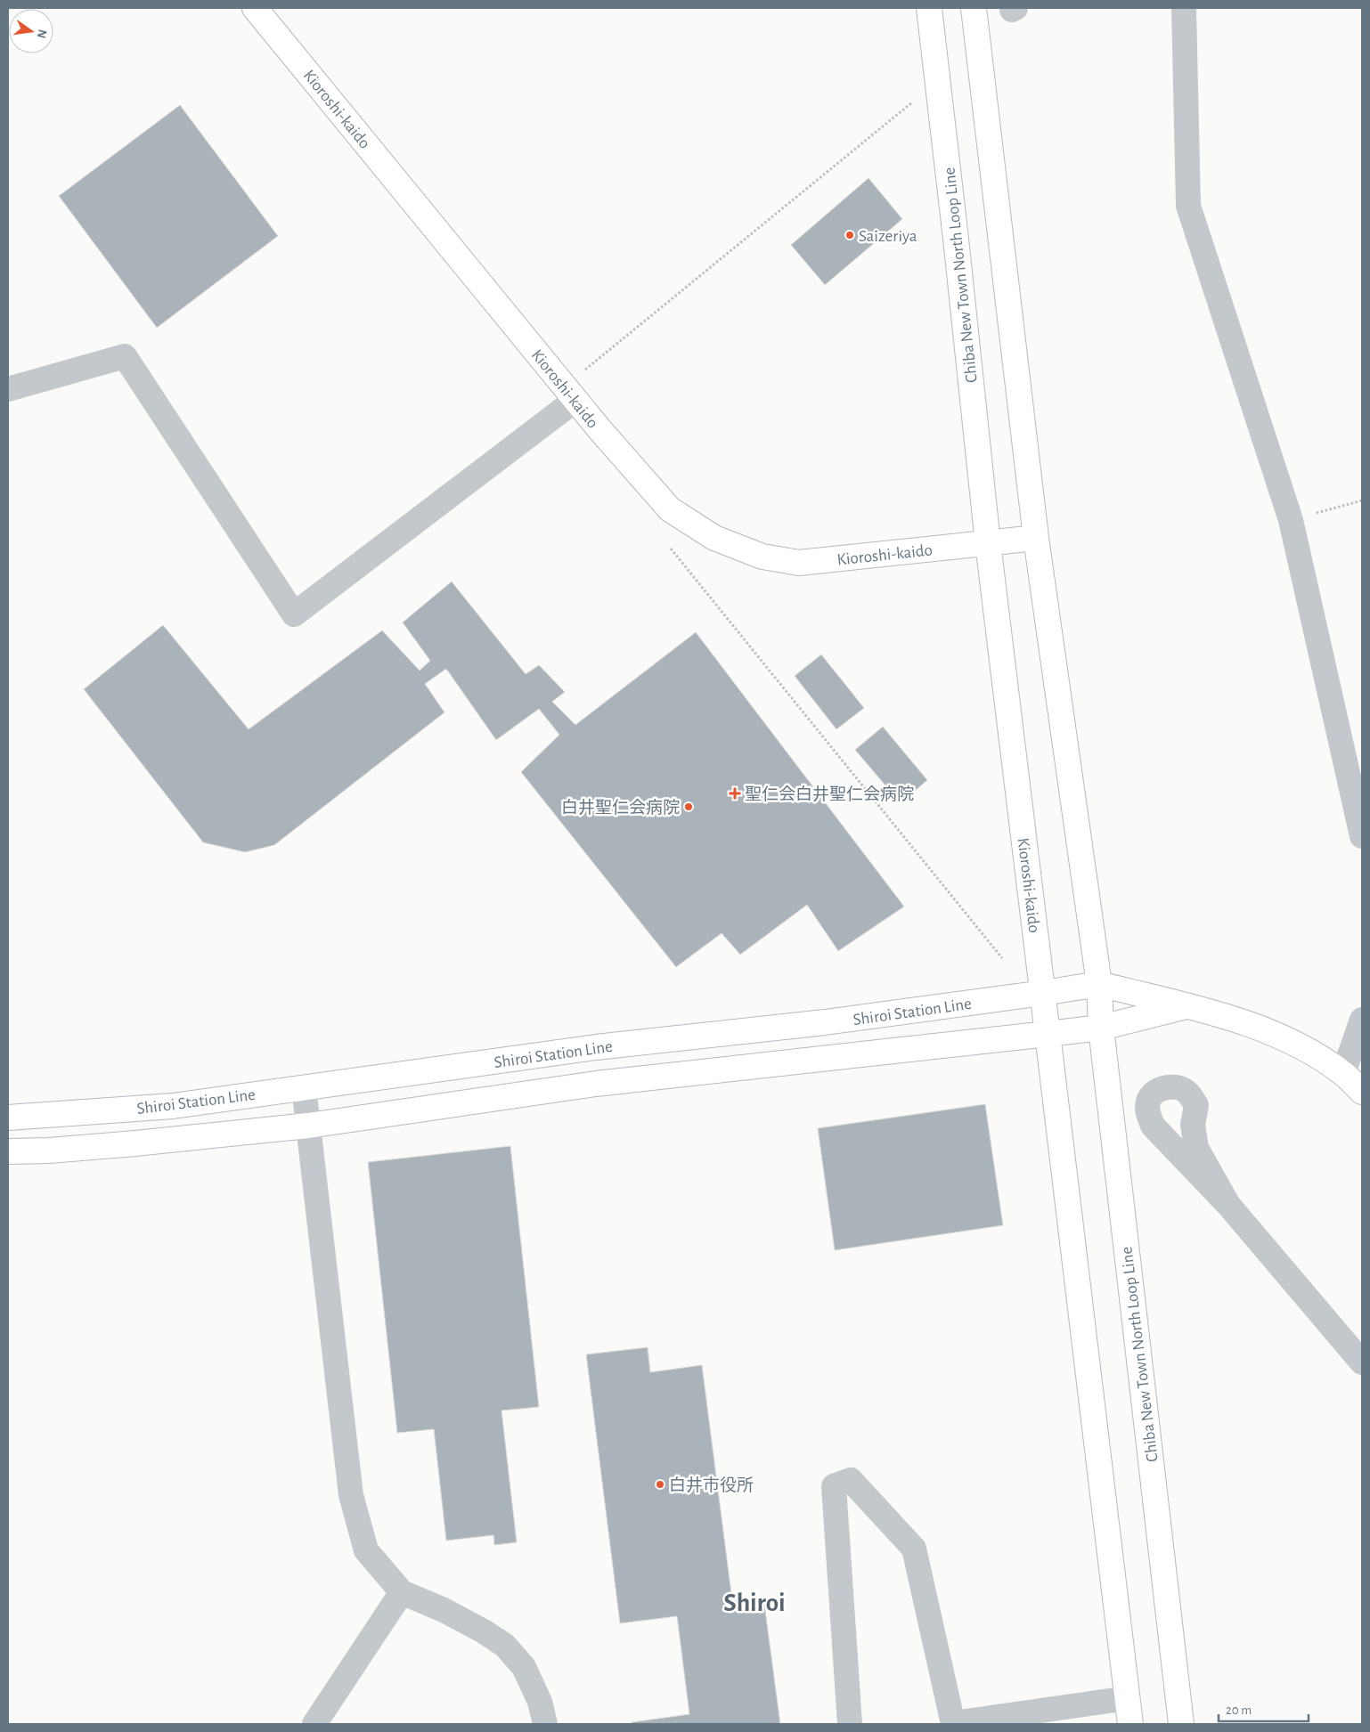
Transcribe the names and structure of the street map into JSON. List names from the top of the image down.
{
  "streets": {
    "main road": ["Kioroshi-kaido", "Chiba New Town North Loop Line", "Shiroi Station Line"]
  },
  "crossings": [
    ["Kioroshi-kaido", "Chiba New Town North Loop Line"],
    ["Kioroshi-kaido", "Shiroi Station Line"],
    ["Chiba New Town North Loop Line", "Shiroi Station Line"]
  ],
  "districts": ["Shiroi"],
  "places": {
    "other": ["Saizeriya", "白井聖仁会病院", "白井市役所"],
    "health": ["聖仁会白井聖仁会病院"]
  },
  "scale_bar": "20 m",
  "north": "right"
}
